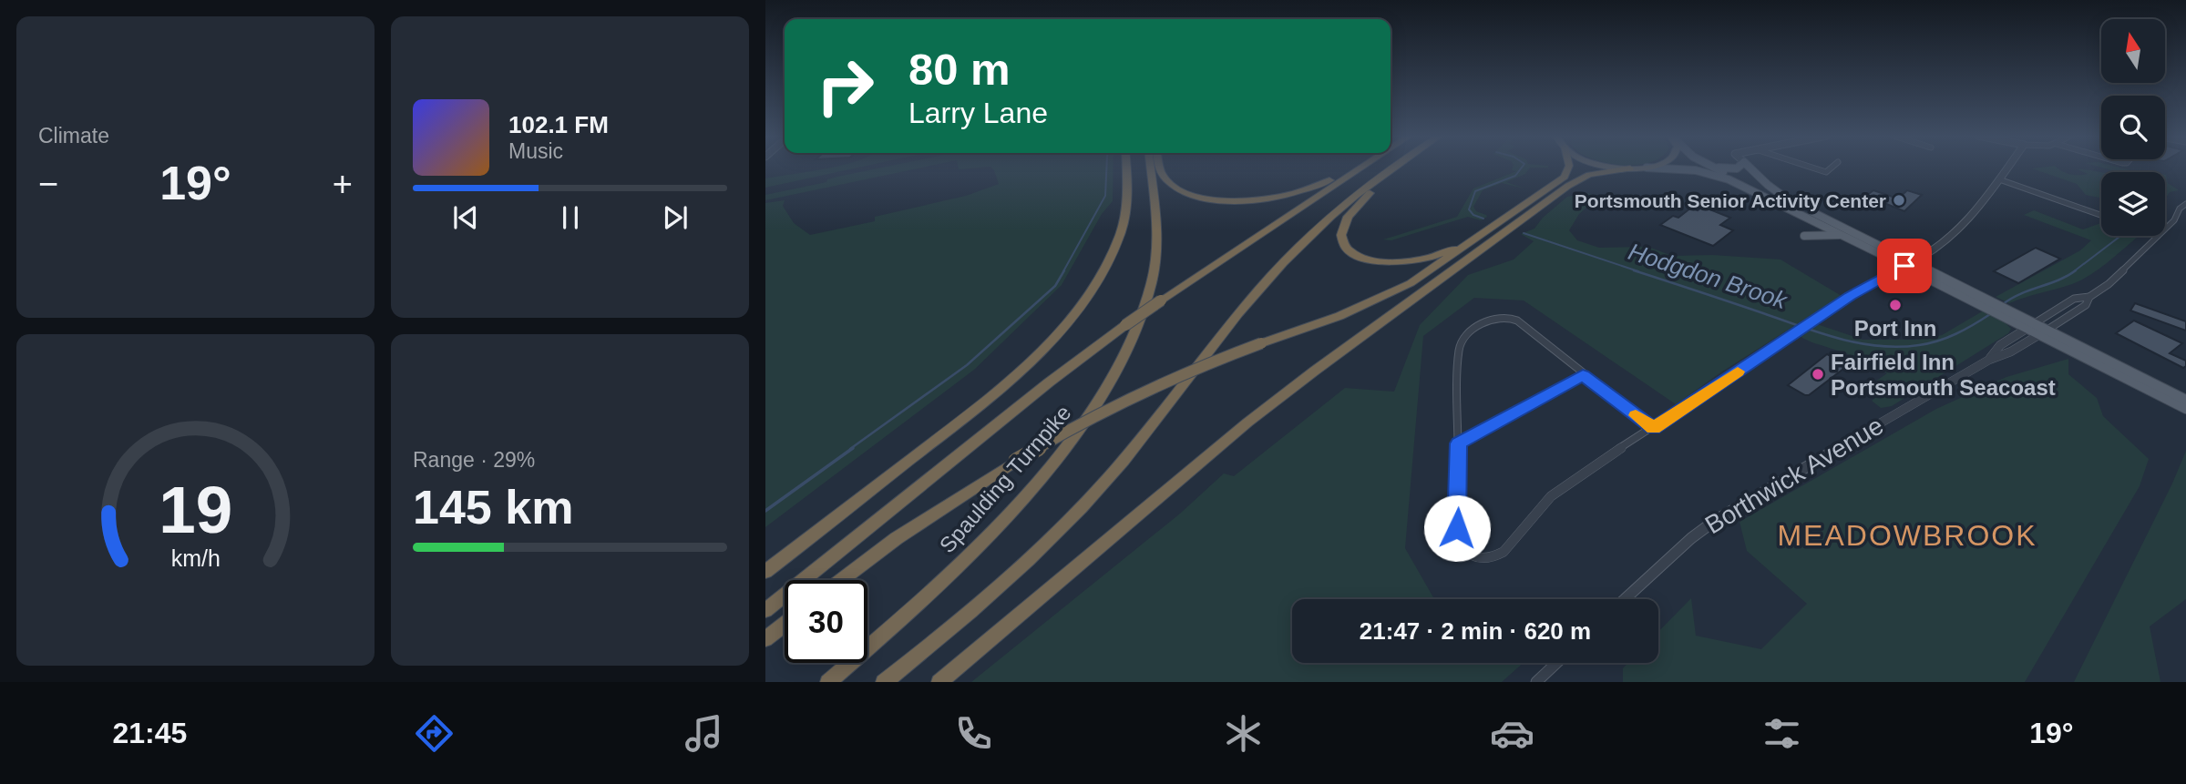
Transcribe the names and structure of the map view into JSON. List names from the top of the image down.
{
  "streets": {
    "highway": ["Spaulding Turnpike"],
    "street": ["Borthwick Avenue"]
  },
  "districts": ["MEADOWBROOK"],
  "water": ["Hodgdon Brook"],
  "places": ["Portsmouth Senior Activity Center", "Port Inn", "Fairfield Inn Portsmouth Seacoast"],
  "north": "top",
  "page": {
    "tile": [
      "Climate",
      ["Range · 29%", "145 km"]
    ],
    "turn": ["80 m", "Larry Lane"],
    "song": ["102.1 FM", "Music"],
    "heat": ["−", "19°", "+"],
    "limit": "30",
    "trip": "21:47 · 2 min · 620 m",
    "tabs": ["21:45", "19°"],
    "gauge": ["19", "km/h"]
  }
}
